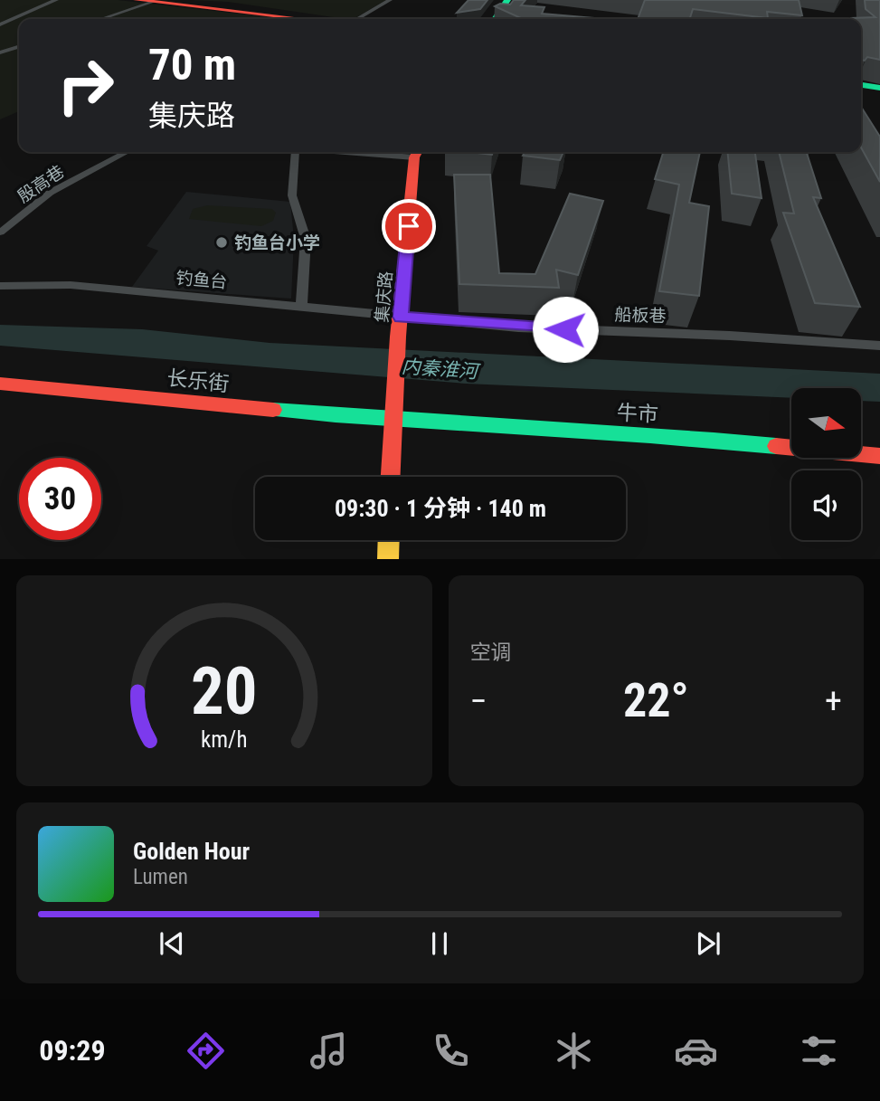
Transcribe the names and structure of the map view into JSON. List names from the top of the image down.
{
  "streets": {
    "street": [
      "殷高巷",
      "钓鱼台",
      "集庆路",
      "船板巷",
      "长乐街",
      "牛市"
    ]
  },
  "crossings": [
    ["钓鱼台", "集庆路"],
    ["钓鱼台", "船板巷"],
    ["集庆路", "船板巷"],
    ["集庆路", "长乐街"],
    ["集庆路", "牛市"],
    ["长乐街", "牛市"]
  ],
  "water": ["内秦淮河"],
  "places": ["钓鱼台小学"],
  "north": "right",
  "page": {
    "turn": ["70 m", "集庆路"],
    "limit": "30",
    "trip": "09:30 · 1 分钟 · 140 m",
    "tile": "空调",
    "heat": ["−", "22°", "+"],
    "song": ["Golden Hour", "Lumen"],
    "tabs": "09:29",
    "gauge": ["20", "km/h"]
  }
}
